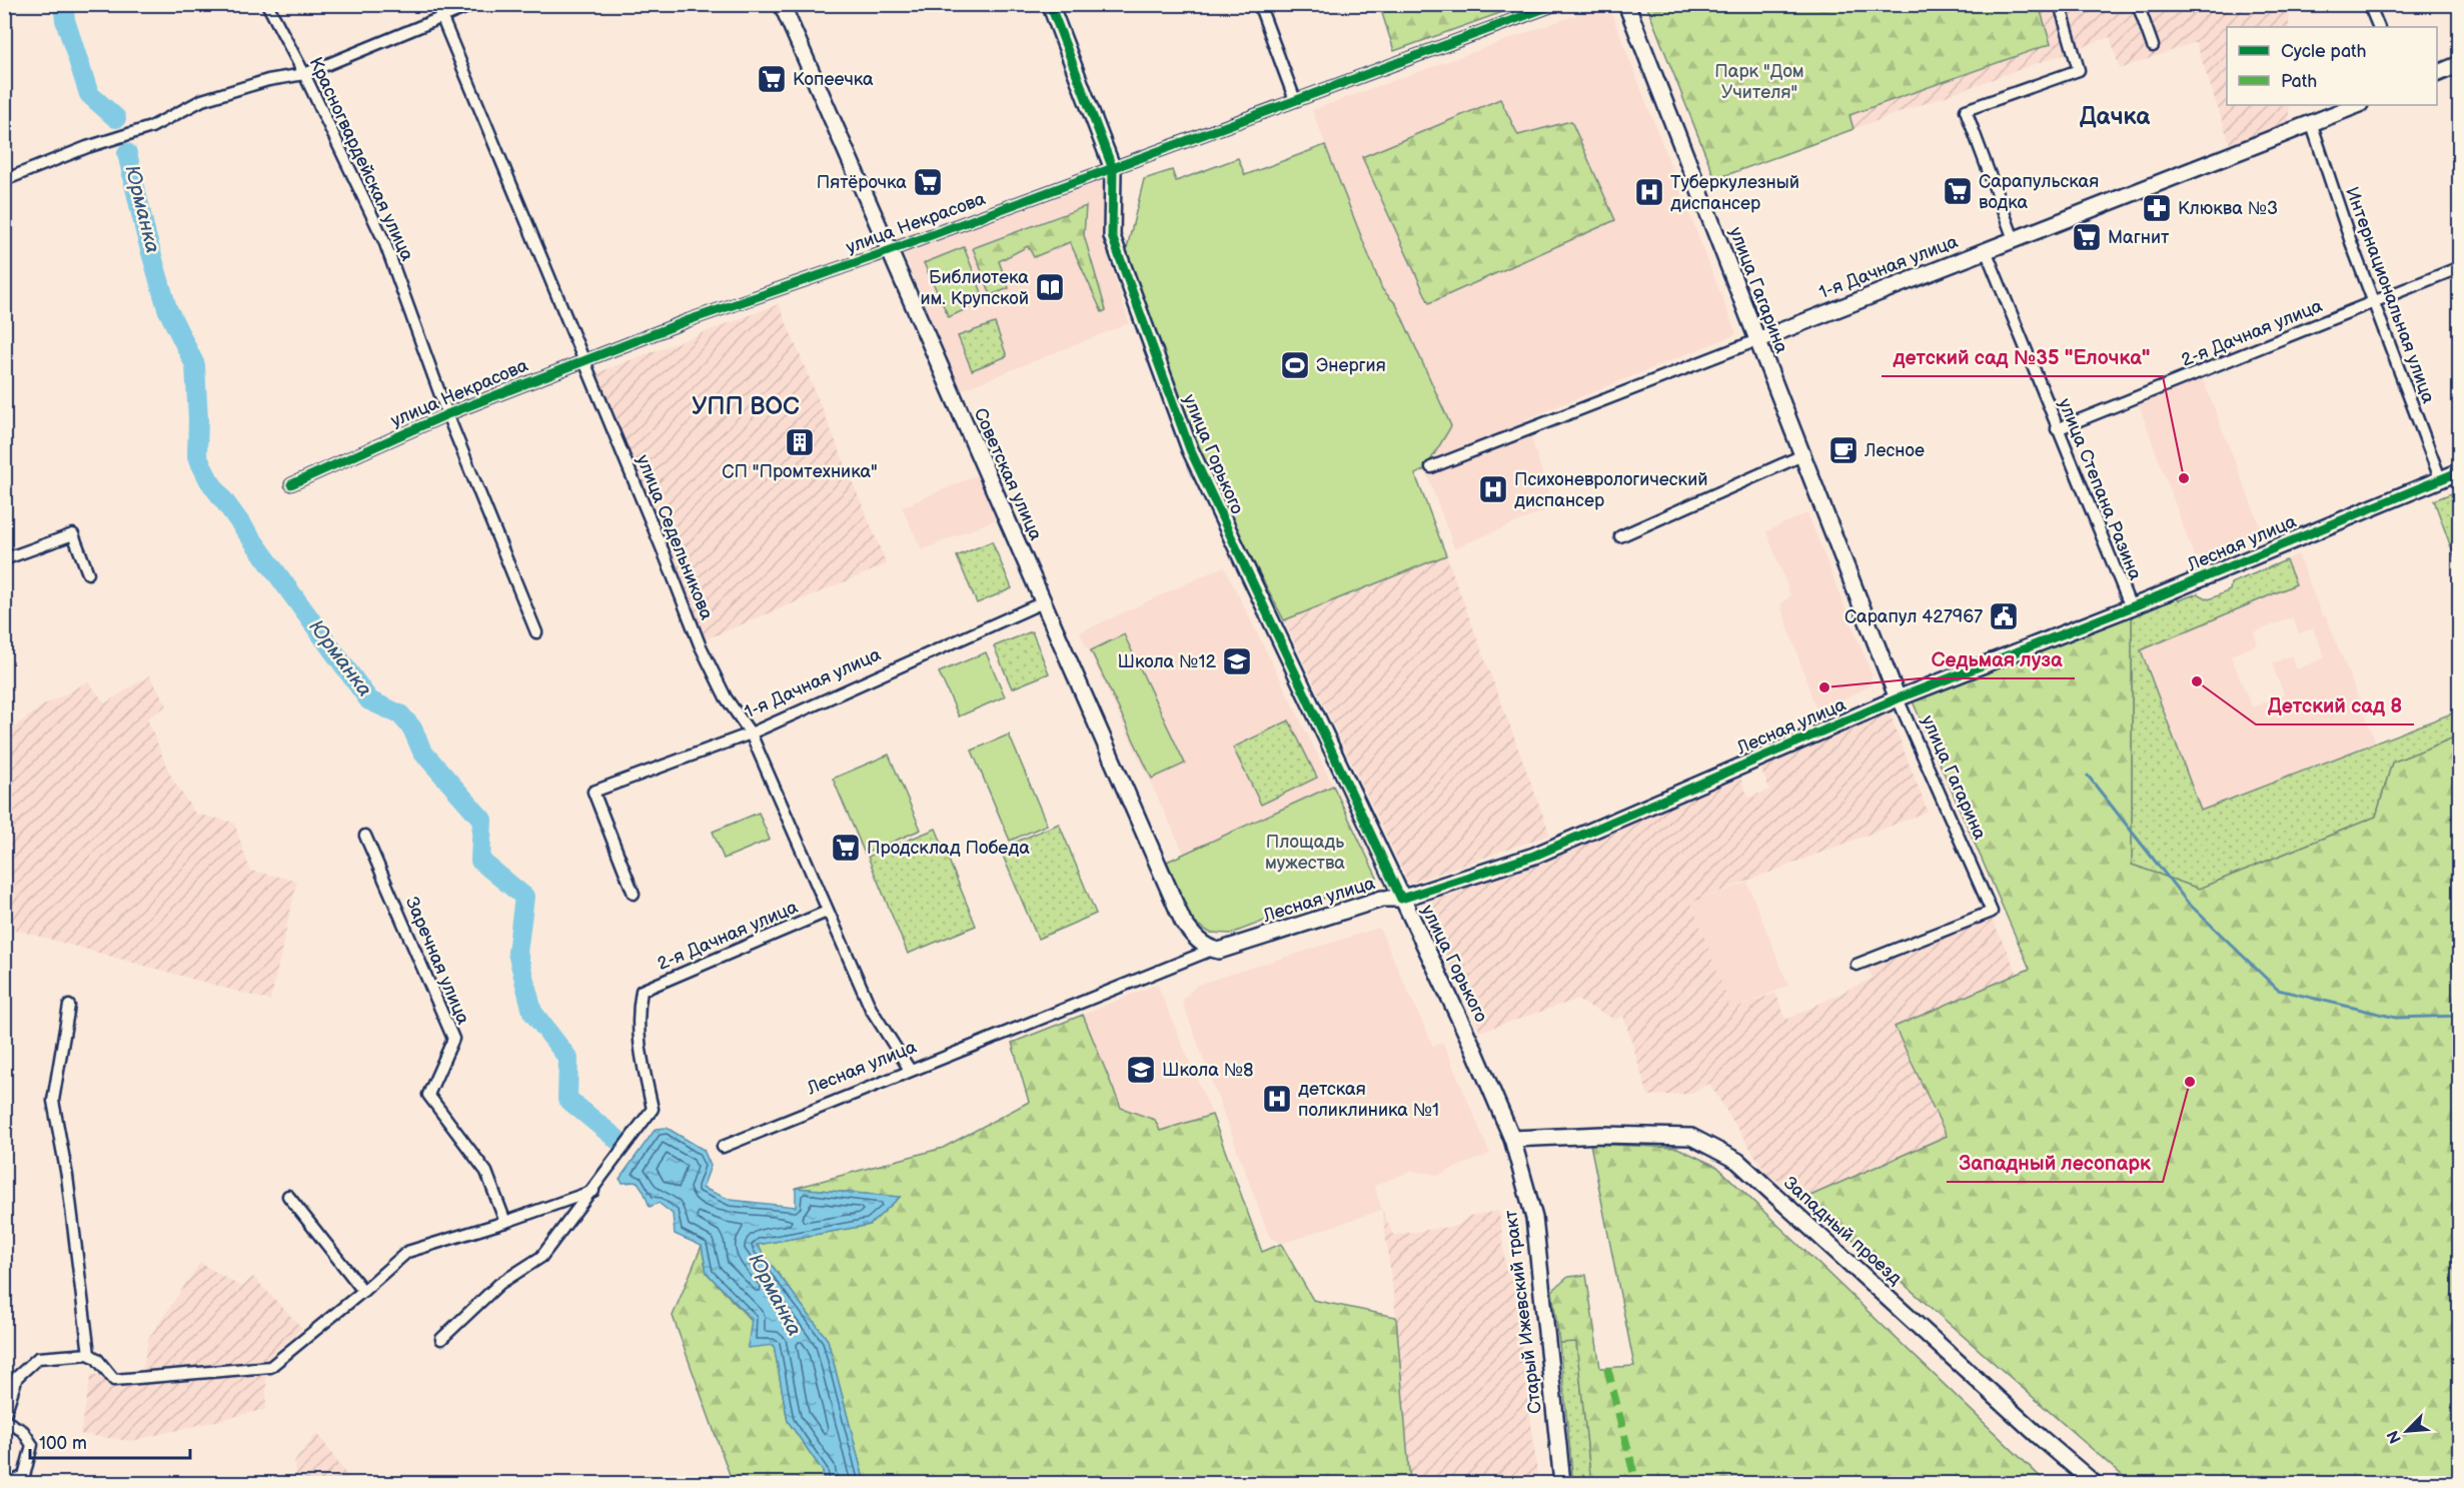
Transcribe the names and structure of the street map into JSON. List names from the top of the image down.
{
  "streets": {
    "street": [
      "Красногвардейская улица",
      "улица Некрасова",
      "1-я Дачная улица",
      "улица Гагарина",
      "Интернациональная улица",
      "2-я Дачная улица",
      "улица Горького",
      "Советская улица",
      "улица Степана Разина",
      "улица Седельникова",
      "Лесная улица",
      "Заречная улица",
      "Западный проезд",
      "Старый Ижевский тракт"
    ]
  },
  "crossings": [
    ["Красногвардейская улица", "улица Некрасова"],
    ["улица Некрасова", "улица Горького"],
    ["улица Некрасова", "Советская улица"],
    ["улица Некрасова", "улица Седельникова"],
    ["1-я Дачная улица", "улица Гагарина"],
    ["1-я Дачная улица", "Интернациональная улица"],
    ["1-я Дачная улица", "Советская улица"],
    ["1-я Дачная улица", "улица Степана Разина"],
    ["1-я Дачная улица", "улица Седельникова"],
    ["улица Гагарина", "Лесная улица"],
    ["Интернациональная улица", "2-я Дачная улица"],
    ["Интернациональная улица", "Лесная улица"],
    ["2-я Дачная улица", "улица Степана Разина"],
    ["2-я Дачная улица", "улица Седельникова"],
    ["улица Горького", "Лесная улица"],
    ["улица Горького", "Западный проезд"],
    ["улица Горького", "Старый Ижевский тракт"],
    ["Советская улица", "Лесная улица"],
    ["улица Степана Разина", "Лесная улица"],
    ["улица Седельникова", "Лесная улица"],
    ["Западный проезд", "Старый Ижевский тракт"]
  ],
  "districts": ["Дачка", "УПП ВОС"],
  "water": ["Юрманка"],
  "parks": ["Парк \"Дом Учителя\"", "Площадь мужества"],
  "places": {
    "supermarket": [
      "Копеечка",
      "Пятёрочка",
      "Сарапульская водка",
      "Магнит",
      "Продсклад Победа"
    ],
    "hospital": ["Туберкулезный диспансер", "Психоневрологический диспансер", "детская поликлиника №1"],
    "pharmacy": ["Клюква №3"],
    "library": ["Библиотека им. Крупской"],
    "sports": ["Энергия"],
    "building": ["СП \"Промтехника\""],
    "cafe": ["Лесное"],
    "other": [
      "детский сад №35 \"Елочка\"",
      "Детский сад 8",
      "Седьмая луза",
      "Западный лесопарк"
    ],
    "public building": ["Сарапул 427967"],
    "school or university": ["Школа №12", "Школа №8"]
  },
  "legend": ["Cycle path", "Path"],
  "scale_bar": "100 m",
  "north": "bottom left"
}
